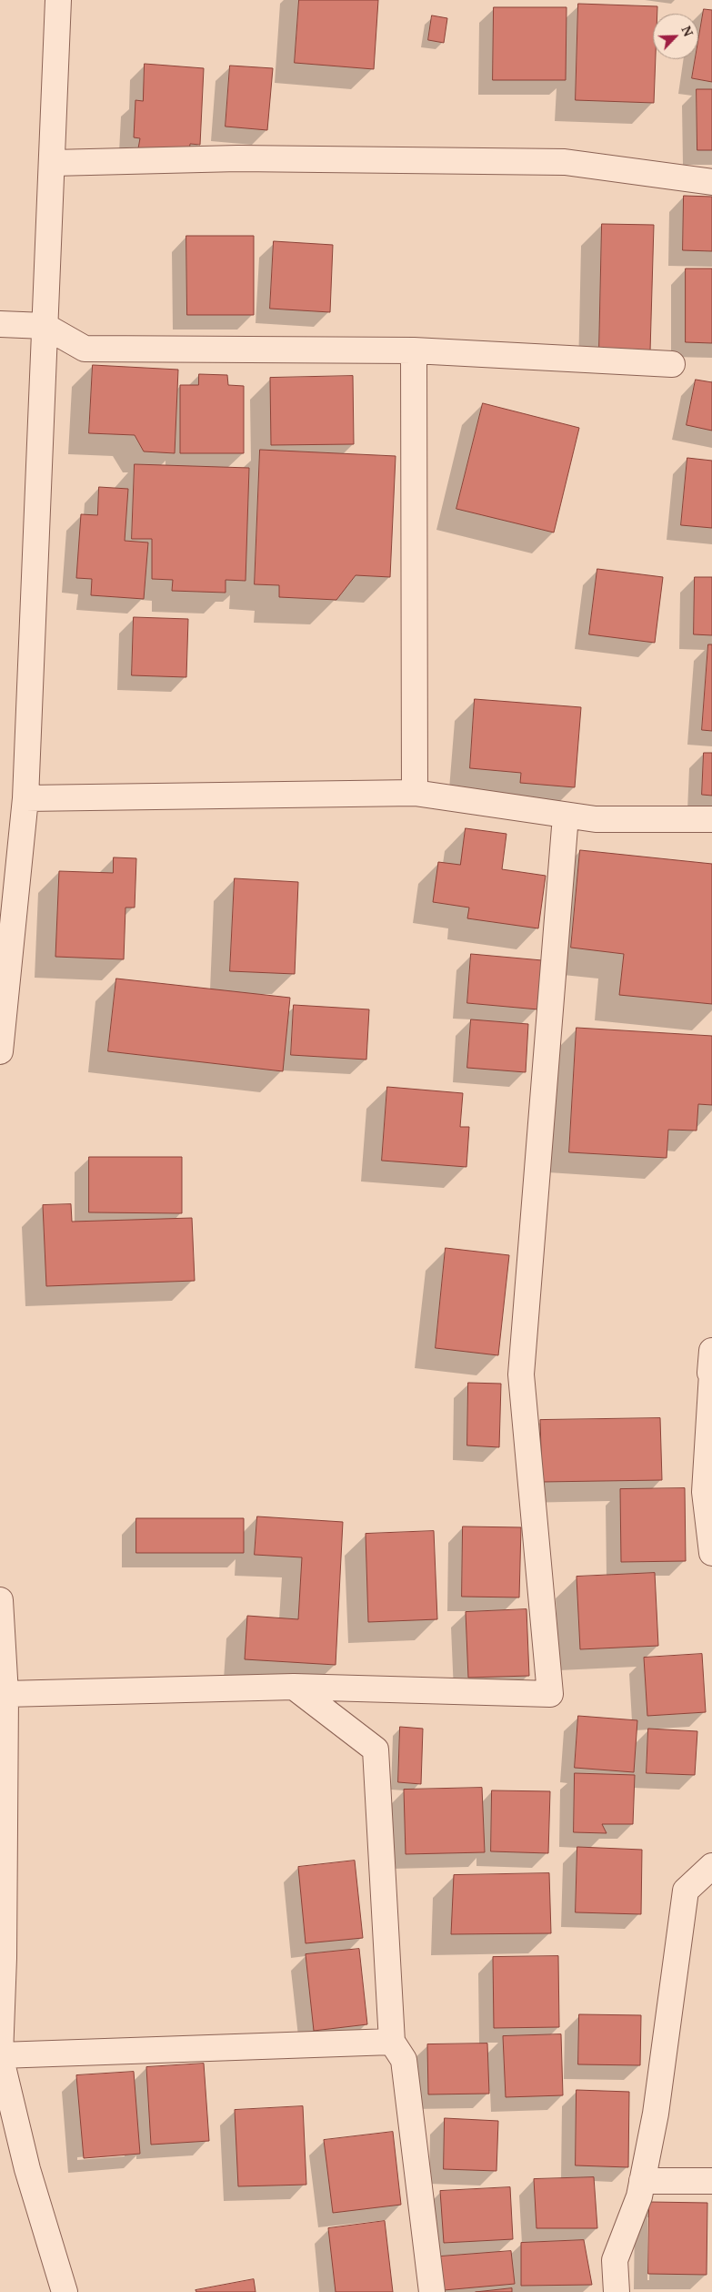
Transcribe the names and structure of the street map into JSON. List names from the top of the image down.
{
  "north": "top right"
}
